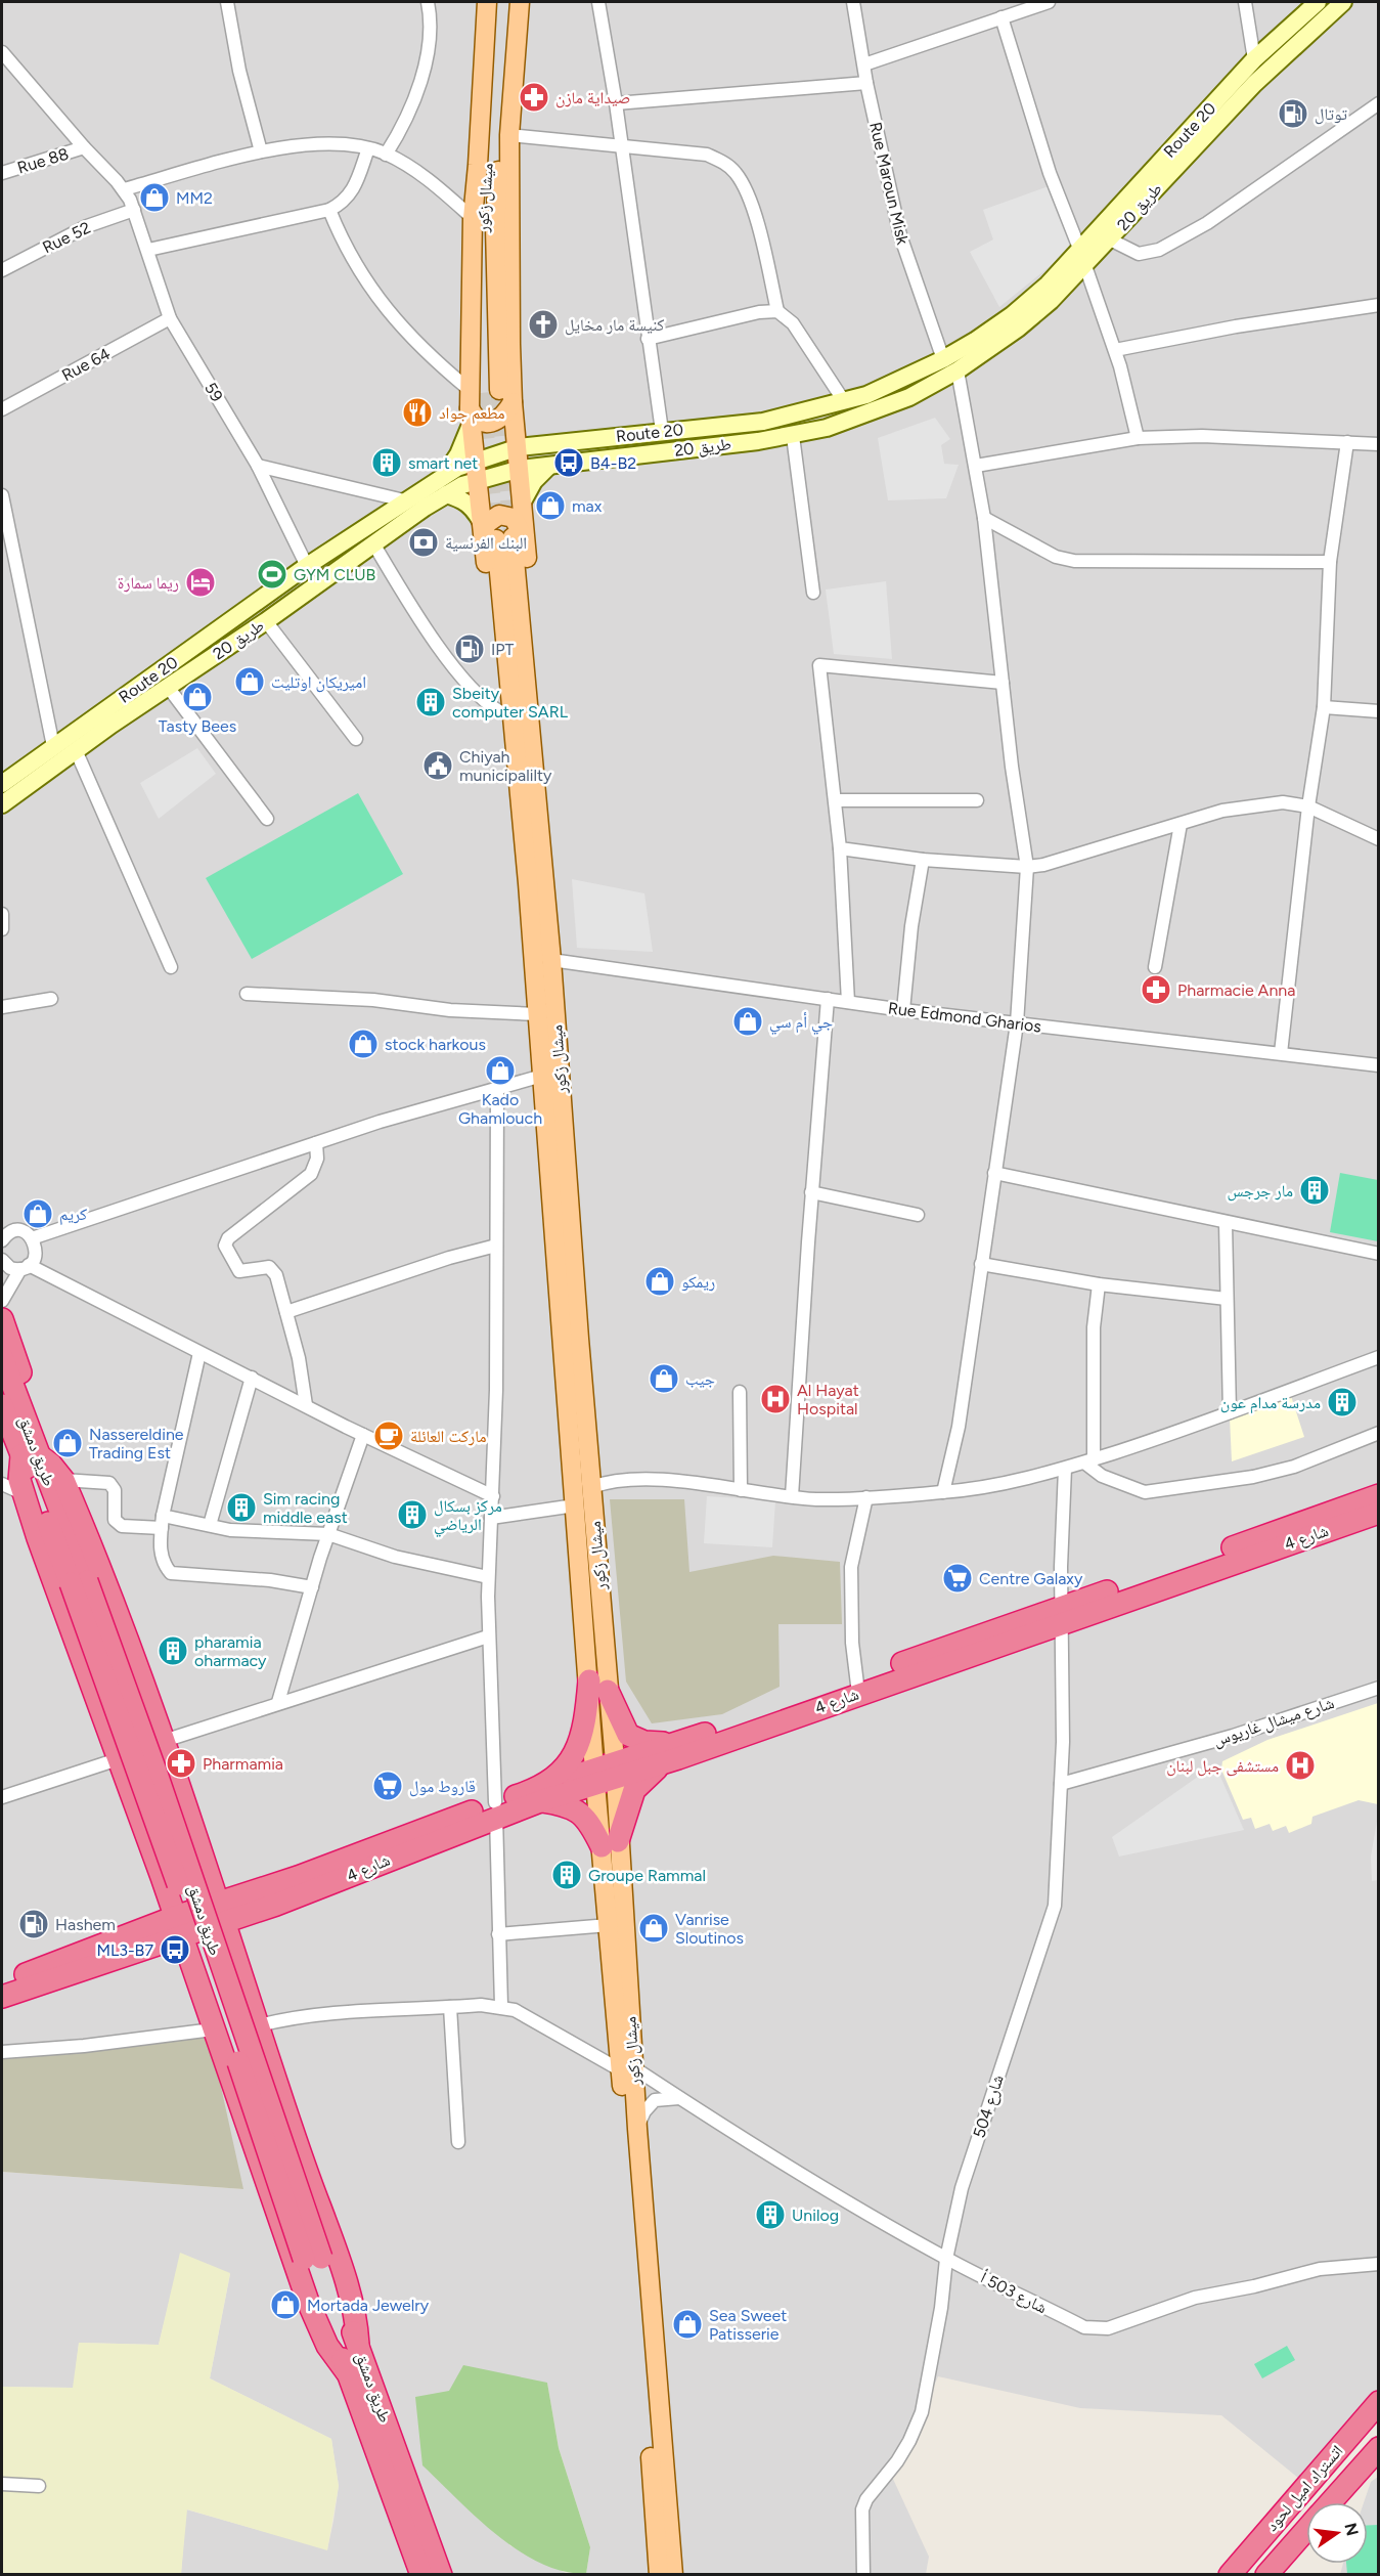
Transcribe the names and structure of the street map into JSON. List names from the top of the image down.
{
  "streets": {
    "highway": ["طريق دمشق", "شارع 4", "اتستراد اميل لحود"],
    "main road": ["Route 20", "ميشال زكور", "طريق 20"],
    "street": [
      "Rue 88",
      "Rue Maroun Misk",
      "Rue 52",
      "Rue 64",
      "59",
      "Rue Edmond Gharios",
      "شارع ميشال غاريوس",
      "شارع 504",
      "شارع 503 أ"
    ]
  },
  "crossings": [
    ["Route 20", "Rue Maroun Misk"],
    ["Route 20", "طريق 20"],
    ["Route 20", "59"],
    ["Rue 88", "59"],
    ["ميشال زكور", "Rue Edmond Gharios"],
    ["ميشال زكور", "شارع 4"],
    ["ميشال زكور", "شارع 503 أ"],
    ["Rue 52", "59"],
    ["Rue 64", "59"],
    ["شارع 4", "شارع 504"],
    ["شارع ميشال غاريوس", "شارع 504"],
    ["شارع 504", "شارع 503 أ"]
  ],
  "places": {
    "pharmacy": ["صيداية مازن", "Pharmacie Anna", "Pharmamia"],
    "fuel station": ["توتال", "IPT", "Hashem"],
    "shop": [
      "MM2",
      "max",
      "اميريكان اوتليت",
      "Tasty Bees",
      "جي أم سي",
      "stock harkous",
      "Kado Ghamlouch",
      "كريم",
      "ريمكو",
      "جيب",
      "Nassereldine Trading Est",
      "Vanrise Sloutinos",
      "Mortada Jewelry",
      "Sea Sweet Patisserie"
    ],
    "church": ["كنيسة مار مخايل"],
    "restaurant": ["مطعم جواد"],
    "building": [
      "smart net",
      "Sbeity computer SARL",
      "مار جرجس",
      "مدرسة مدام عون",
      "Sim racing middle east",
      "مركز بسكال الرياضي",
      "pharamia oharmacy",
      "Groupe Rammal",
      "Unilog"
    ],
    "bus stop": ["B4-B2", "ML3-B7"],
    "bank": ["البنك الفرنسية"],
    "sports": ["GYM CLUB"],
    "hotel": ["ريما سمارة"],
    "public building": ["Chiyah municipalilty"],
    "hospital": ["Al Hayat Hospital", "مستشفى جبل لبنان"],
    "cafe": ["ماركت العائلة"],
    "supermarket": ["Centre Galaxy", "قاروط مول"]
  },
  "north": "right"
}
